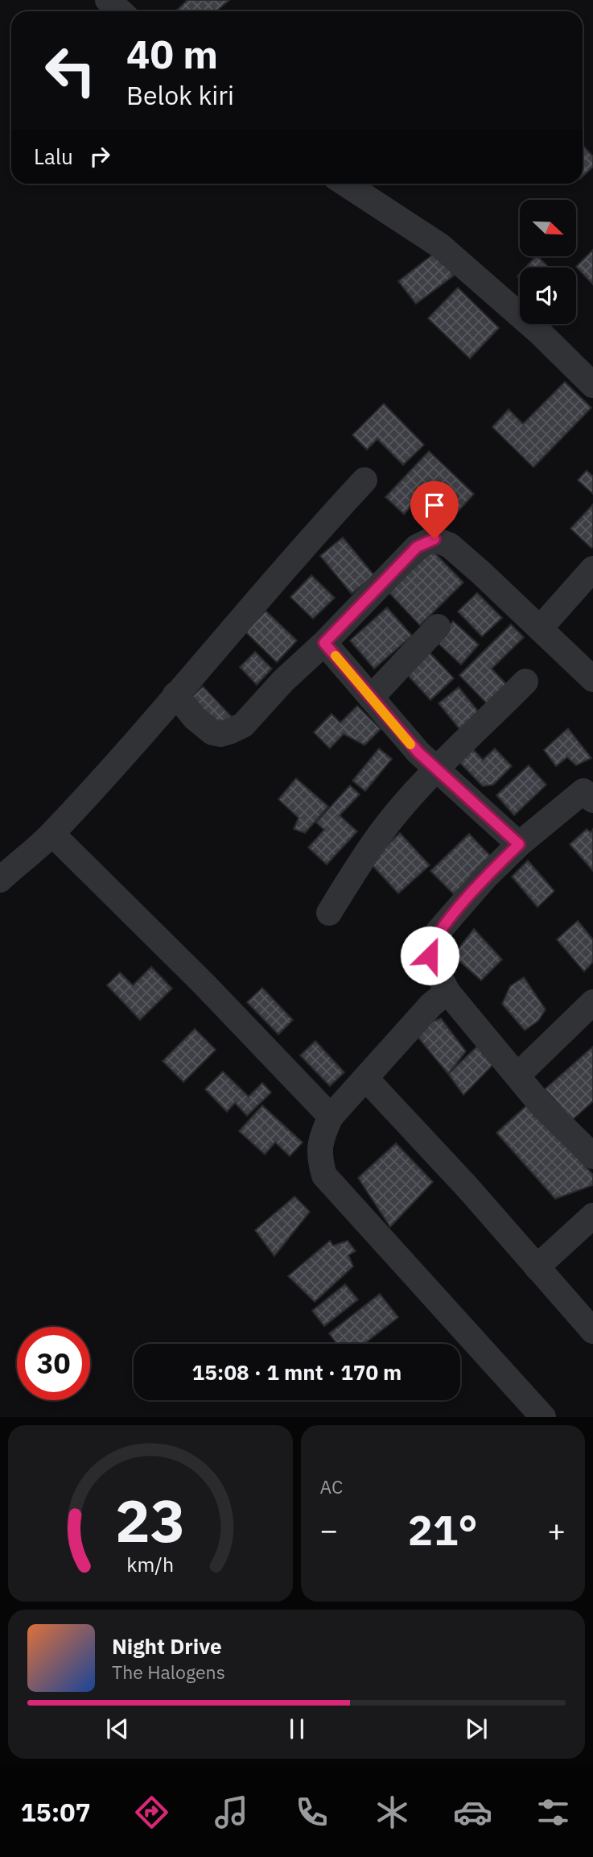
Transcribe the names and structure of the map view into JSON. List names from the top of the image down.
{
  "north": "bottom right",
  "page": {
    "turn": ["40 m", "Belok kiri"],
    "then": "Lalu",
    "limit": "30",
    "trip": "15:08 · 1 mnt · 170 m",
    "tile": "AC",
    "heat": ["−", "21°", "+"],
    "song": ["Night Drive", "The Halogens"],
    "tabs": "15:07",
    "gauge": ["23", "km/h"]
  }
}
